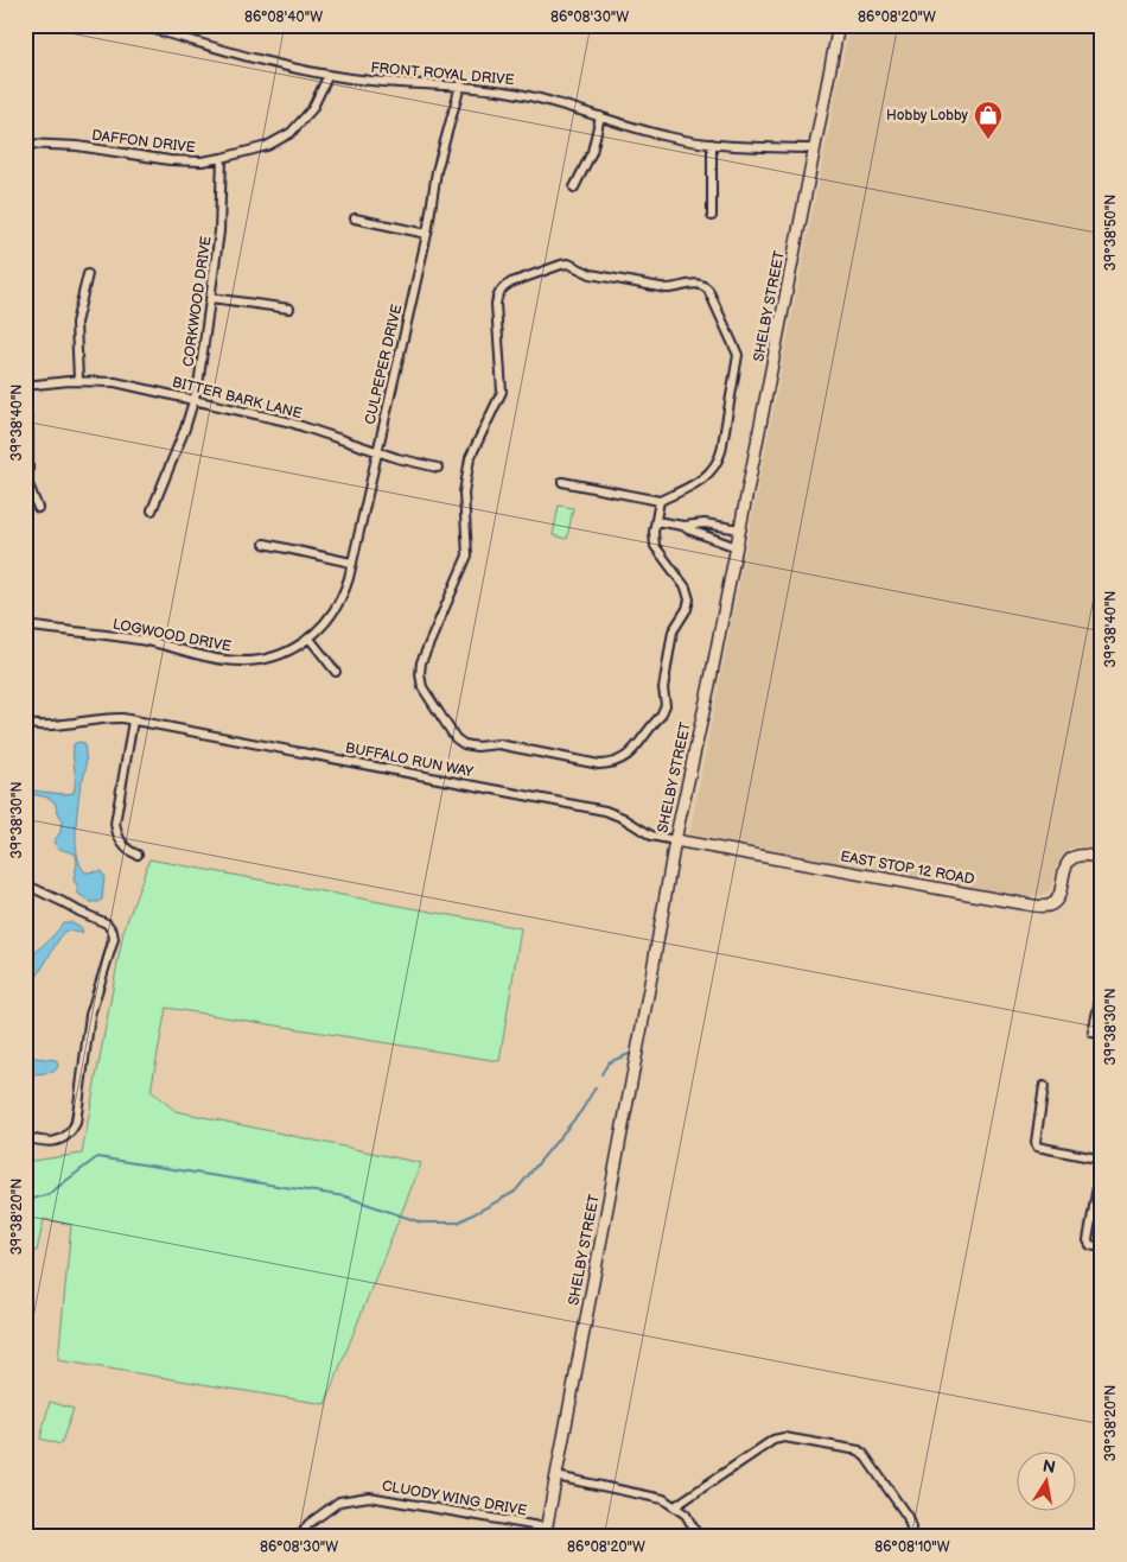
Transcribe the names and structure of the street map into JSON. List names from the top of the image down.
{
  "streets": {
    "street": [
      "FRONT ROYAL DRIVE",
      "DAFFON DRIVE",
      "CORKWOOD DRIVE",
      "SHELBY STREET",
      "CULPEPER DRIVE",
      "BITTER BARK LANE",
      "LOGWOOD DRIVE",
      "BUFFALO RUN WAY",
      "EAST STOP 12 ROAD",
      "CLUODY WING DRIVE"
    ]
  },
  "crossings": [
    ["FRONT ROYAL DRIVE", "DAFFON DRIVE"],
    ["FRONT ROYAL DRIVE", "SHELBY STREET"],
    ["FRONT ROYAL DRIVE", "CULPEPER DRIVE"],
    ["DAFFON DRIVE", "CORKWOOD DRIVE"],
    ["CORKWOOD DRIVE", "BITTER BARK LANE"],
    ["SHELBY STREET", "BUFFALO RUN WAY"],
    ["SHELBY STREET", "EAST STOP 12 ROAD"],
    ["SHELBY STREET", "CLUODY WING DRIVE"],
    ["CULPEPER DRIVE", "BITTER BARK LANE"],
    ["CULPEPER DRIVE", "LOGWOOD DRIVE"],
    ["BUFFALO RUN WAY", "EAST STOP 12 ROAD"]
  ],
  "places": {
    "shop": ["Hobby Lobby"]
  },
  "north": "top",
  "coordinates": [
    "86°08'40\"W",
    "86°08'30\"W",
    "86°08'20\"W",
    "39°38'50\"N",
    "39°38'40\"N",
    "39°38'30\"N",
    "39°38'20\"N",
    "86°08'10\"W"
  ]
}
